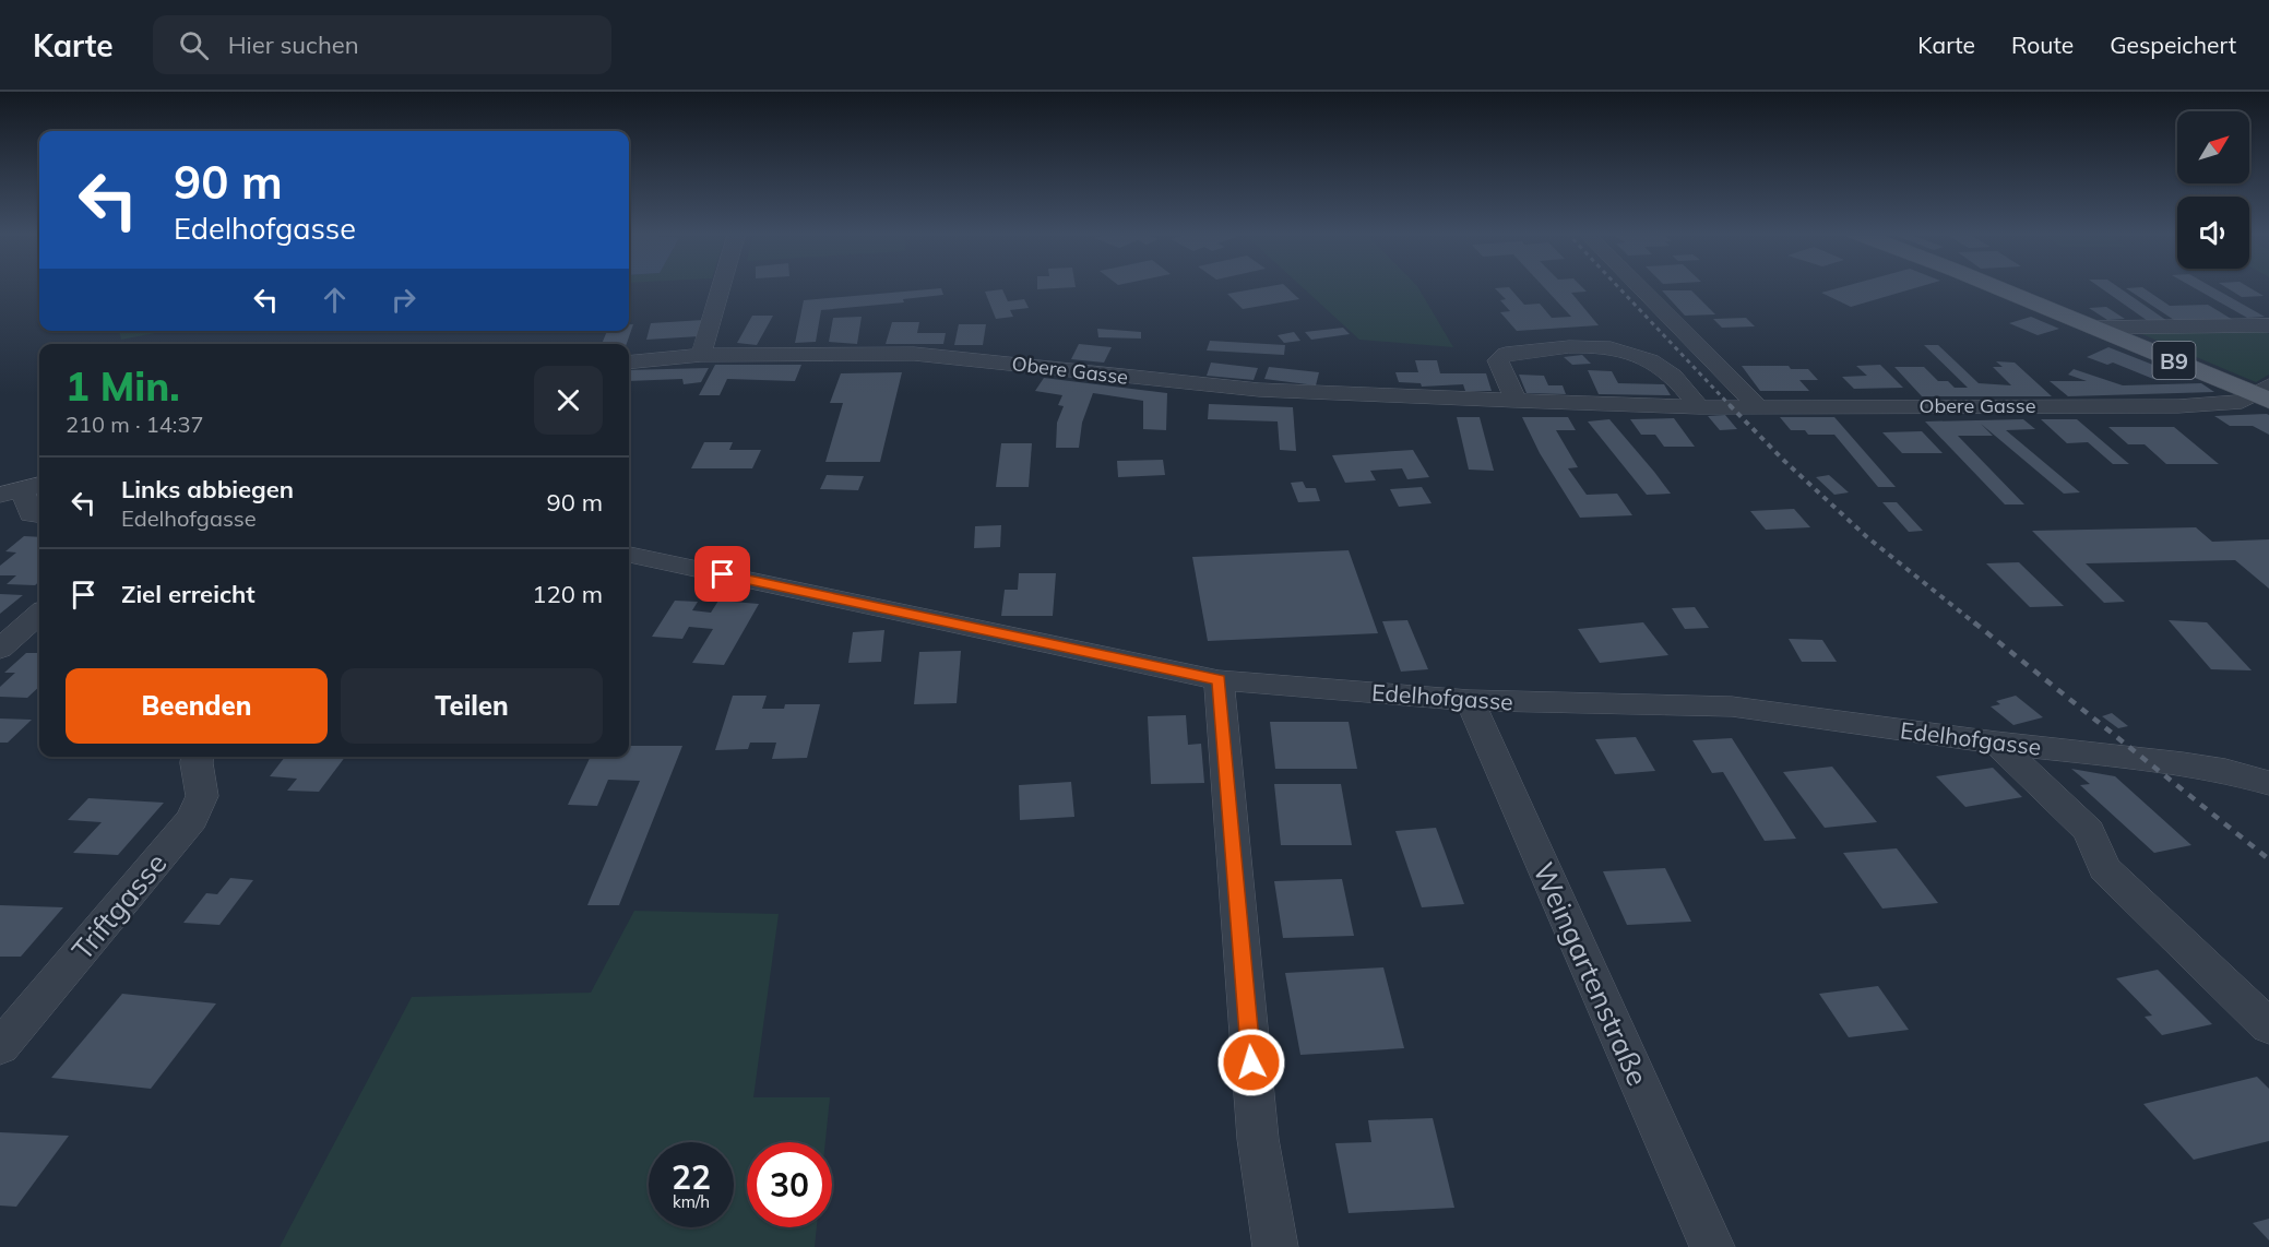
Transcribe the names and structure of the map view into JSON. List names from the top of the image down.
{
  "streets": {
    "main road": ["B9"],
    "street": [
      "Obere Gasse",
      "Edelhofgasse",
      "Triftgasse",
      "Weingartenstraße"
    ]
  },
  "crossings": [
    ["B9", "Obere Gasse"],
    ["Edelhofgasse", "Weingartenstraße"]
  ],
  "north": "top right",
  "page": {
    "header": "Karte",
    "search": "Hier suchen",
    "nav": ["Karte", "Route", "Gespeichert"],
    "turn": ["90 m", "Edelhofgasse"],
    "heading": ["1 Min.", "210 m · 14:37"],
    "list": [
      {
        "name": "Links abbiegen",
        "note": "Edelhofgasse",
        "value": "90 m"
      },
      {
        "name": "Ziel erreicht",
        "value": "120 m"
      }
    ],
    "buttons": ["Beenden", "Teilen"],
    "speed": "22 km/h",
    "limit": "30"
  }
}
